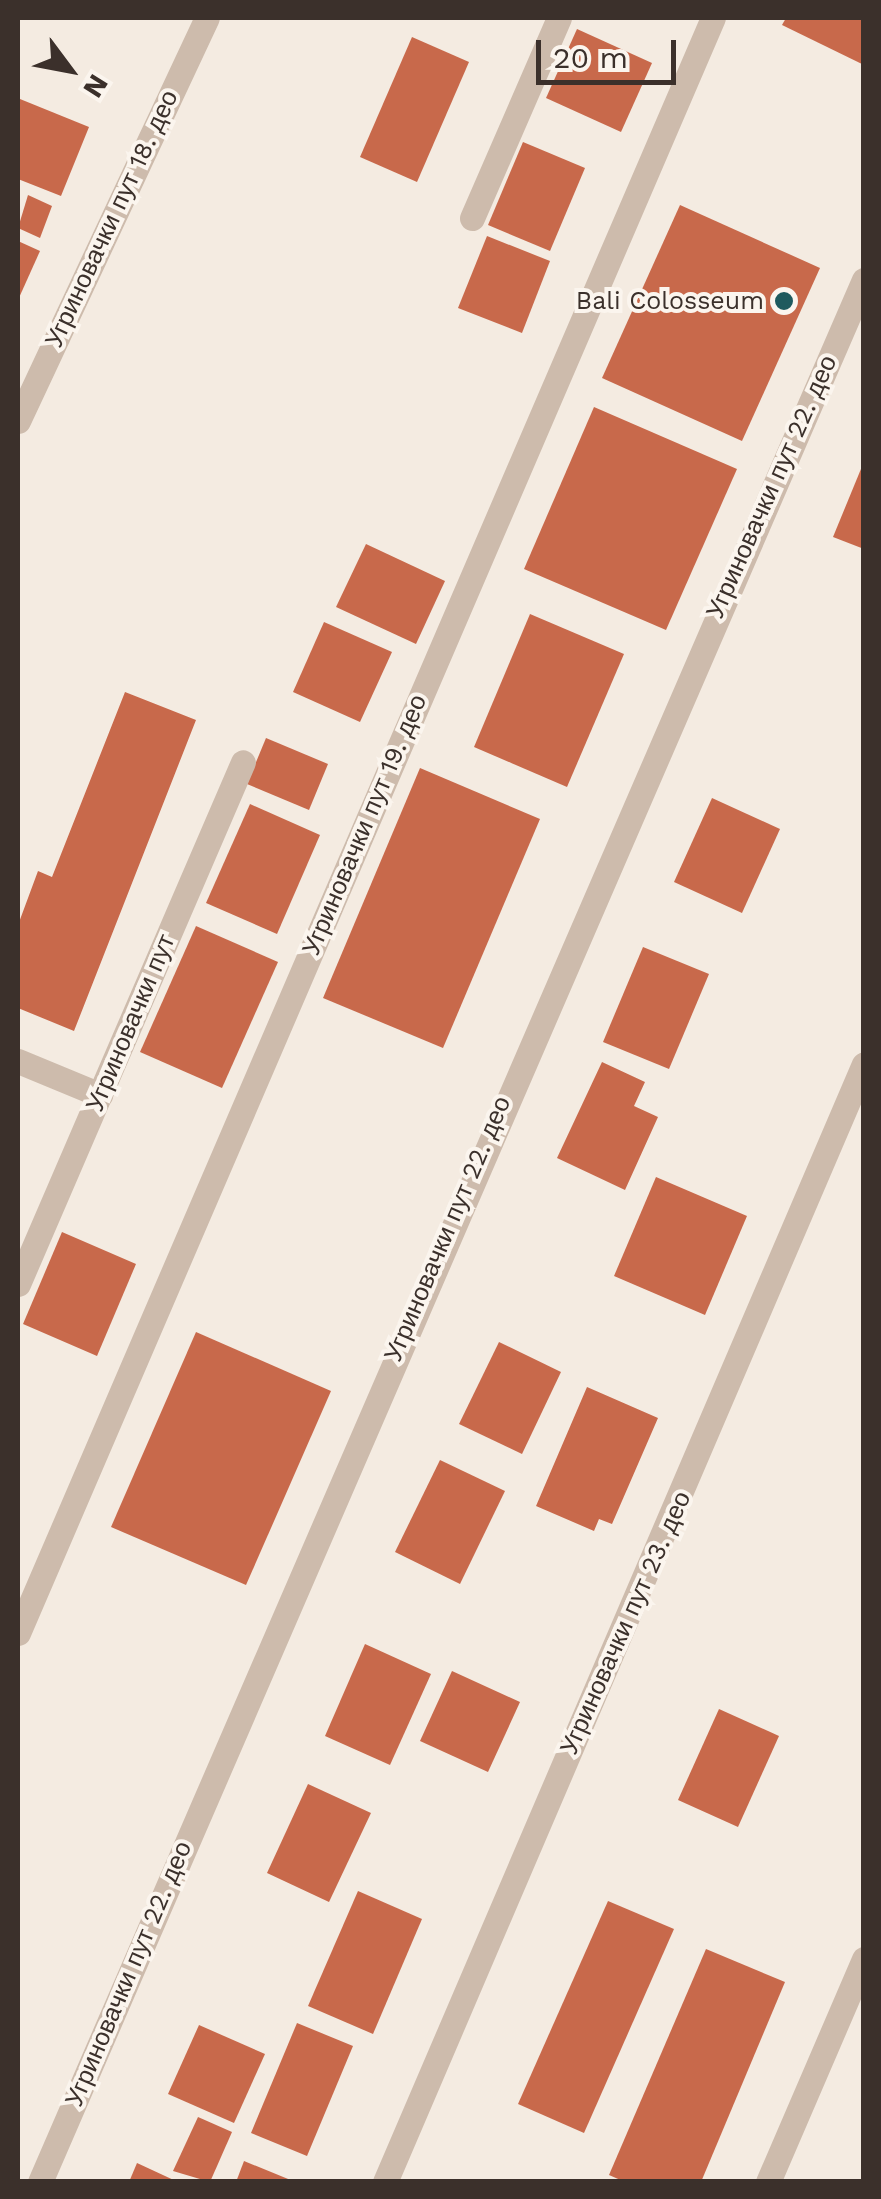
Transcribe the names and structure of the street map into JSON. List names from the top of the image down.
{
  "streets": {
    "street": [
      "Угриновачки пут 18. део",
      "Угриновачки пут 22. део",
      "Угриновачки пут 19. део",
      "Угриновачки пут",
      "Угриновачки пут 23. део"
    ]
  },
  "places": ["Bali Colosseum"],
  "scale_bar": "20 m",
  "north": "bottom right"
}
